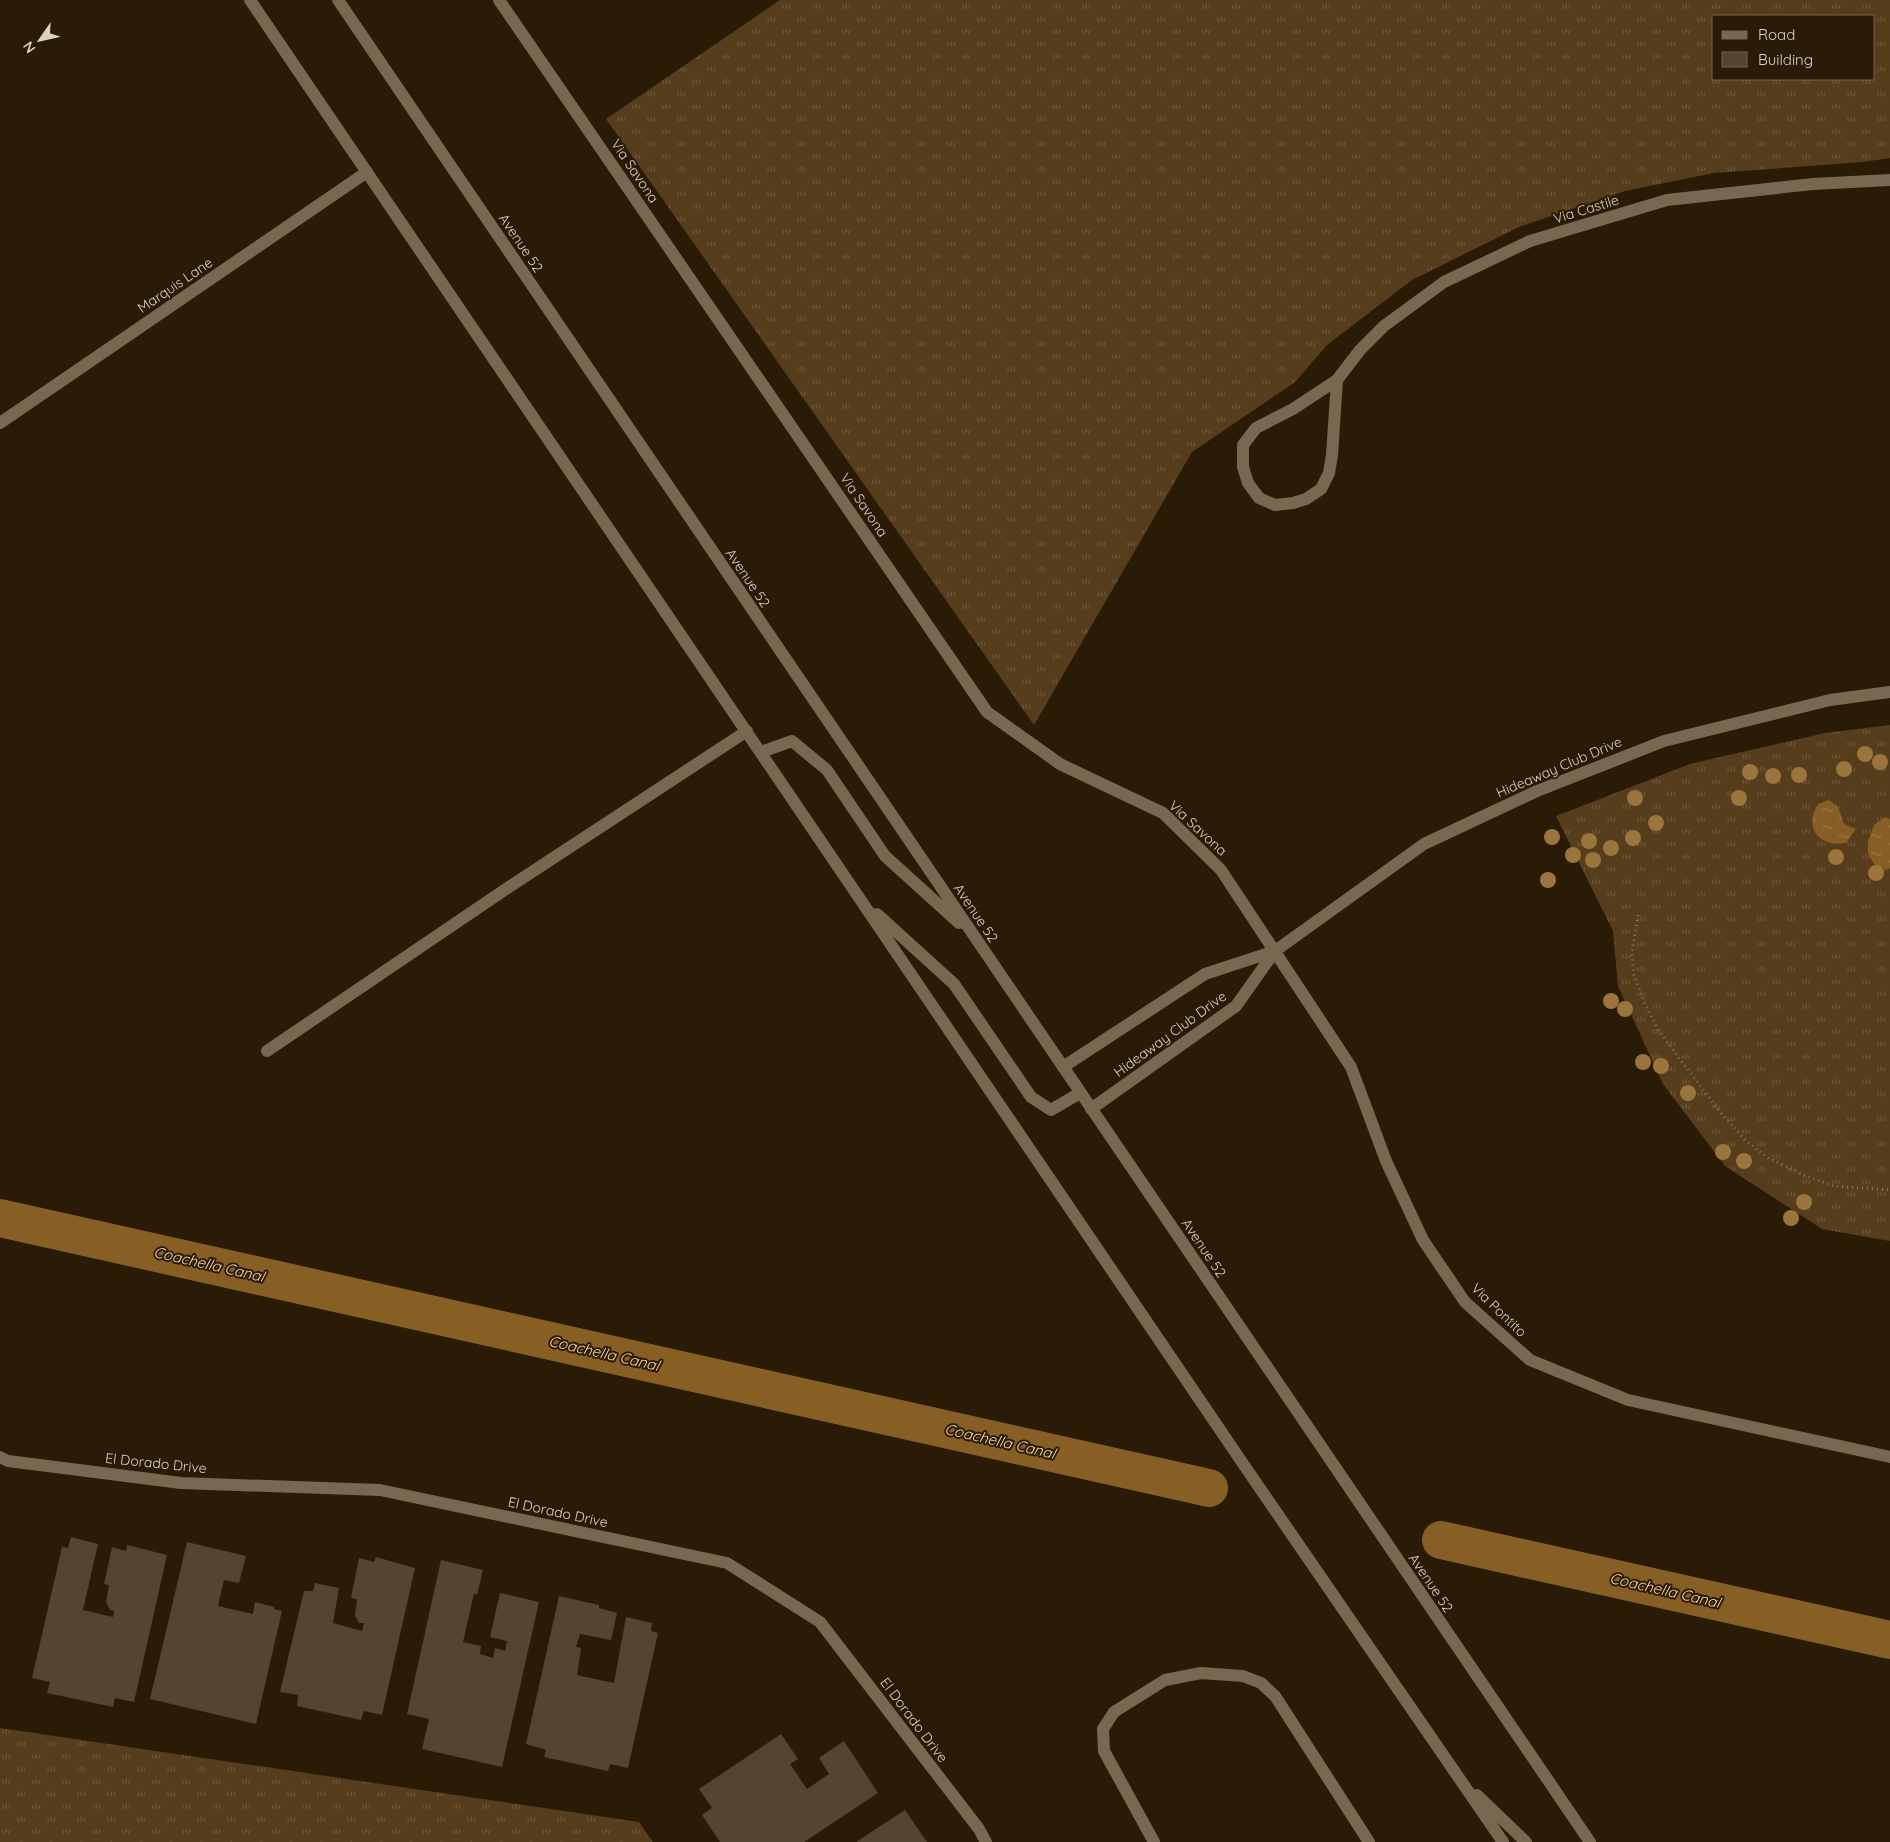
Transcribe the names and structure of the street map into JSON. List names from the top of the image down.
{
  "streets": {
    "street": [
      "Via Savona",
      "Via Castile",
      "Avenue 52",
      "Marquis Lane",
      "Hideaway Club Drive",
      "Via Pontito",
      "El Dorado Drive"
    ]
  },
  "crossings": [
    ["Via Savona", "Hideaway Club Drive"],
    ["Via Savona", "Via Pontito"],
    ["Avenue 52", "Hideaway Club Drive"],
    ["Hideaway Club Drive", "Via Pontito"]
  ],
  "water": ["Coachella Canal"],
  "legend": ["Road", "Building"],
  "north": "bottom left"
}
